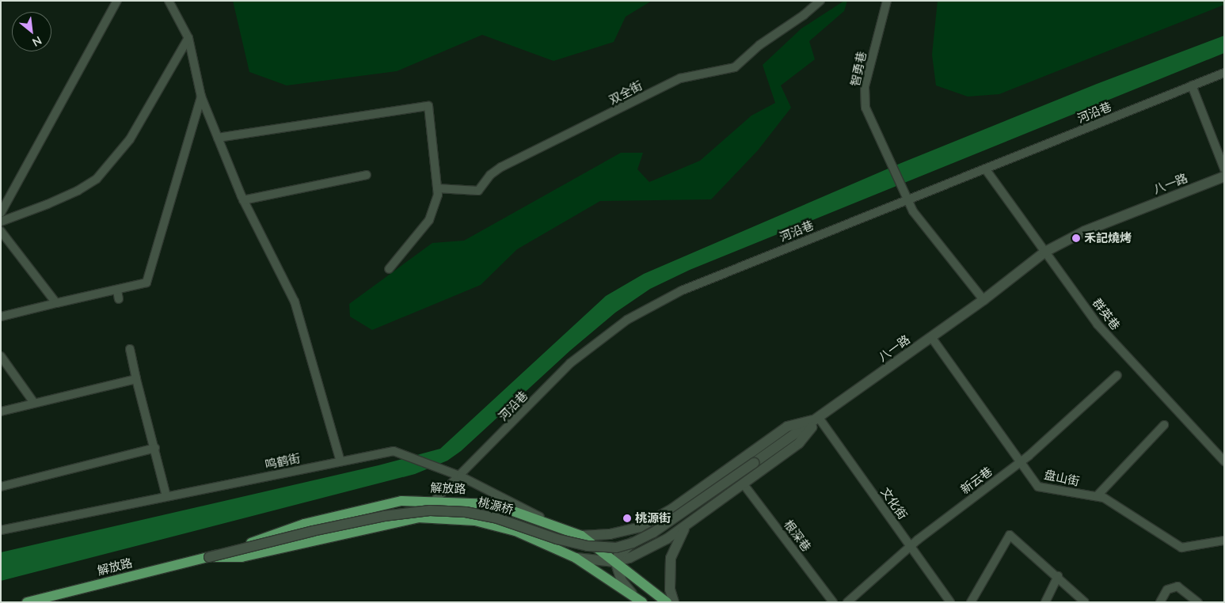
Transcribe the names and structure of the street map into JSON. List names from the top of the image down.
{
  "streets": {
    "main road": ["八一路", "解放路", "桃源桥"],
    "street": [
      "智勇巷",
      "双全街",
      "河沿巷",
      "群英巷",
      "鸣鹤街",
      "盘山街",
      "新云巷",
      "文化街",
      "根深巷"
    ]
  },
  "crossings": [
    ["智勇巷", "河沿巷"],
    ["智勇巷", "八一路"],
    ["河沿巷", "群英巷"],
    ["河沿巷", "鸣鹤街"],
    ["河沿巷", "解放路"],
    ["八一路", "群英巷"],
    ["八一路", "盘山街"],
    ["八一路", "解放路"],
    ["八一路", "文化街"],
    ["八一路", "桃源桥"],
    ["鸣鹤街", "解放路"],
    ["盘山街", "新云巷"],
    ["新云巷", "文化街"],
    ["解放路", "桃源桥"],
    ["文化街", "桃源桥"]
  ],
  "places": ["禾記燒烤", "桃源街"],
  "north": "bottom right"
}
